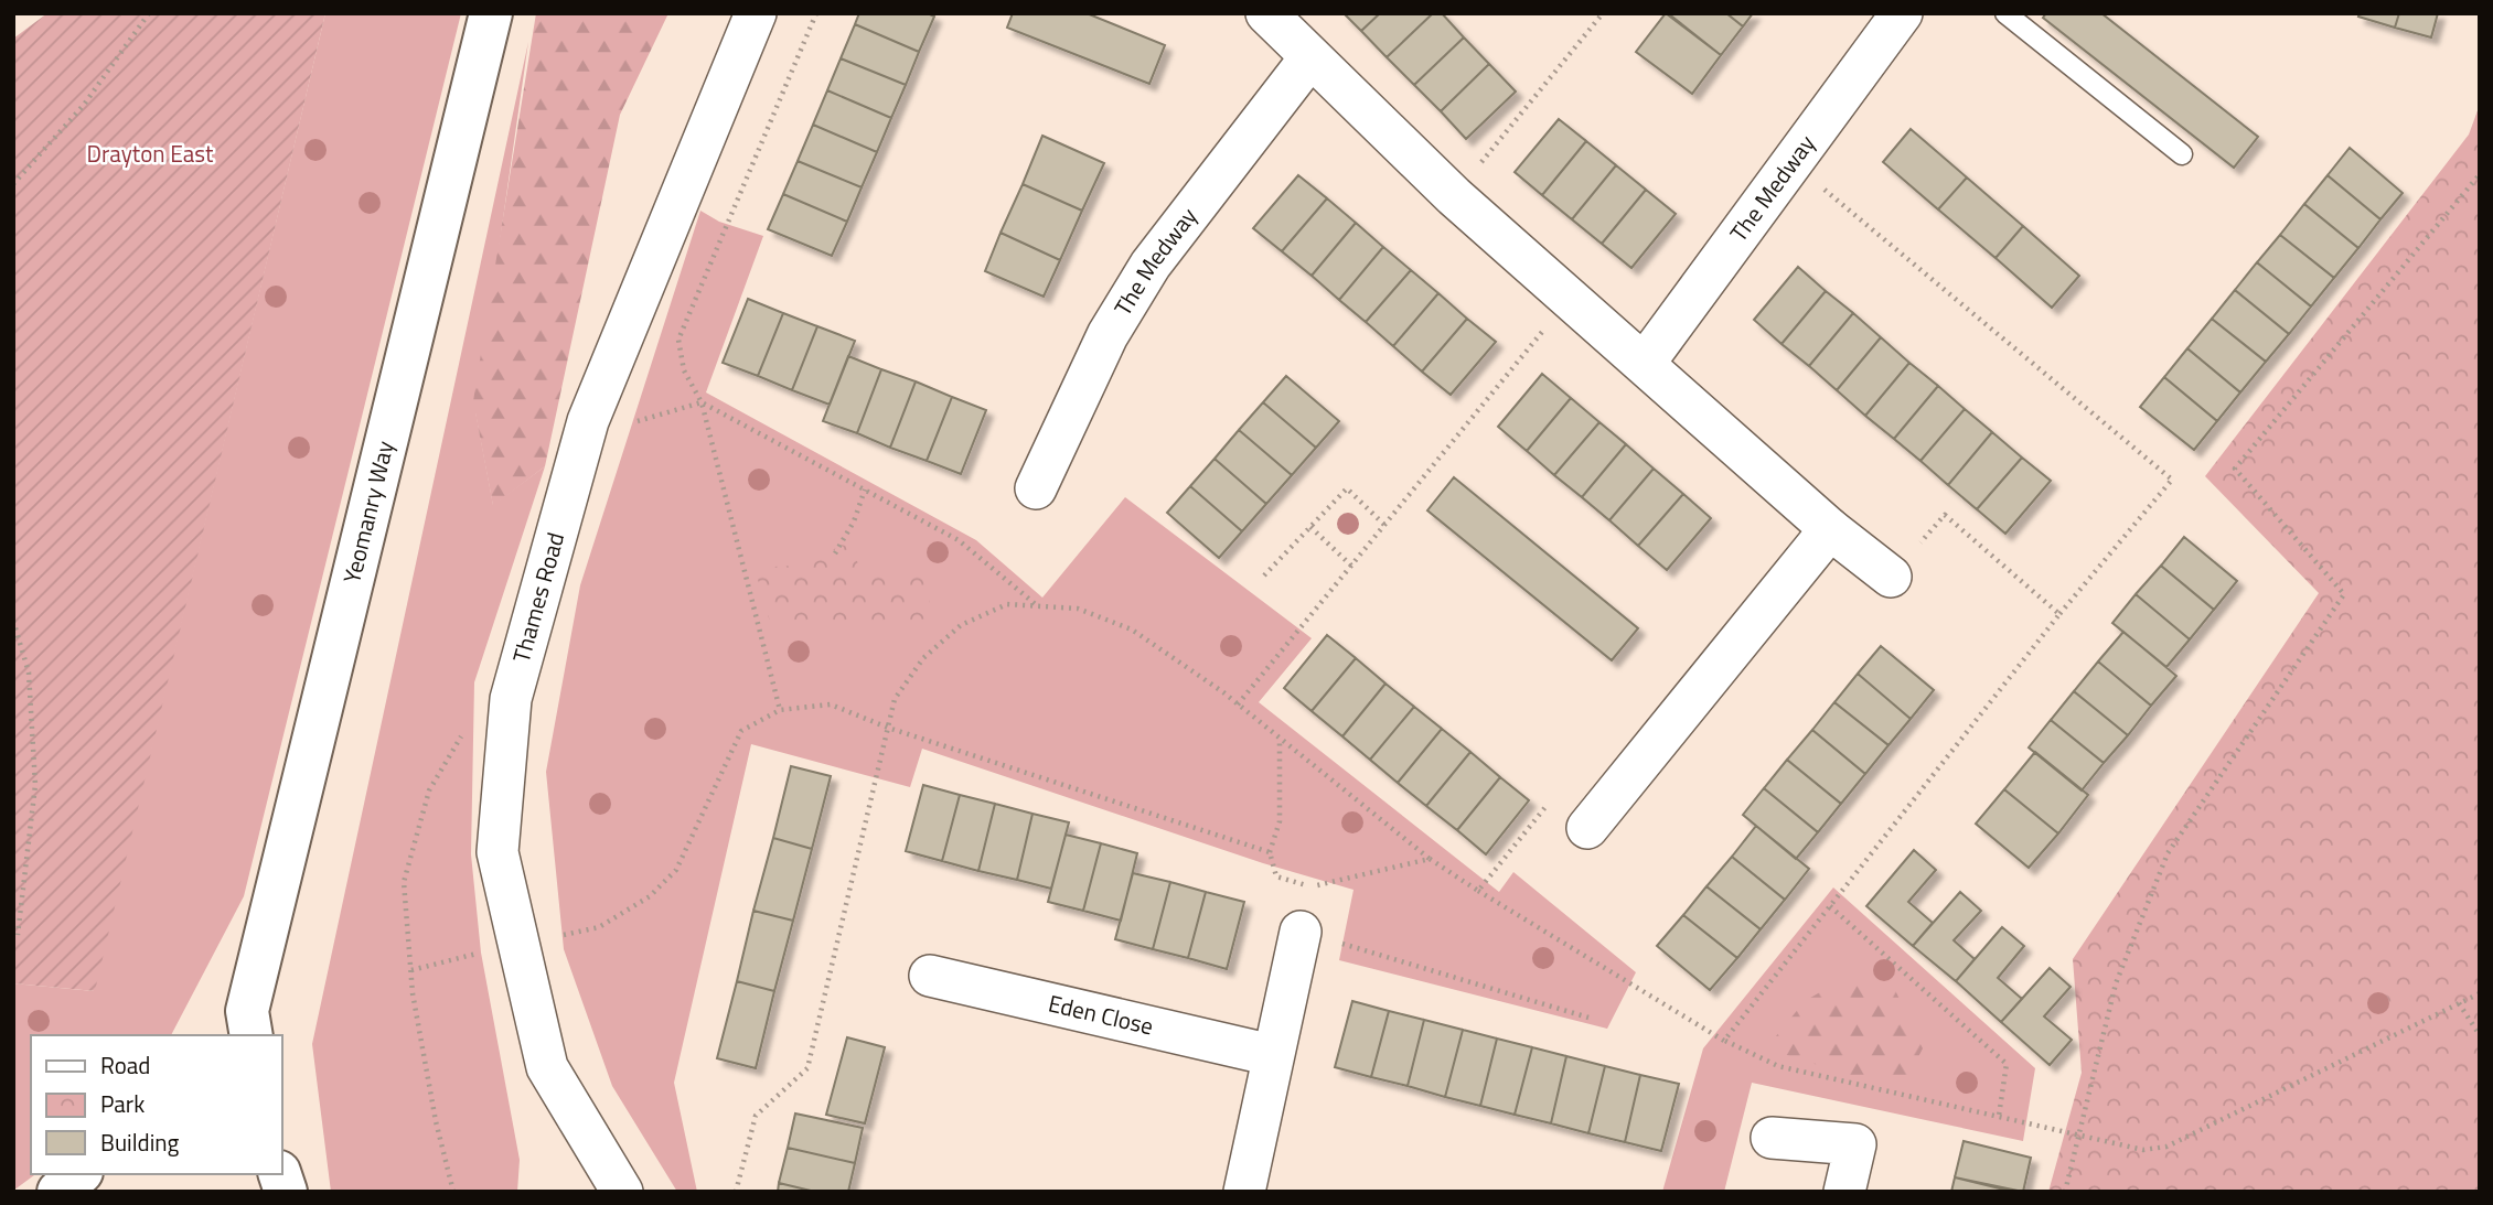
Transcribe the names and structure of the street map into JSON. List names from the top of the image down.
{
  "streets": {
    "street": [
      "The Medway",
      "Yeomanry Way",
      "Thames Road",
      "Eden Close"
    ]
  },
  "parks": ["Drayton East"],
  "legend": ["Road", "Park", "Building"]
}
